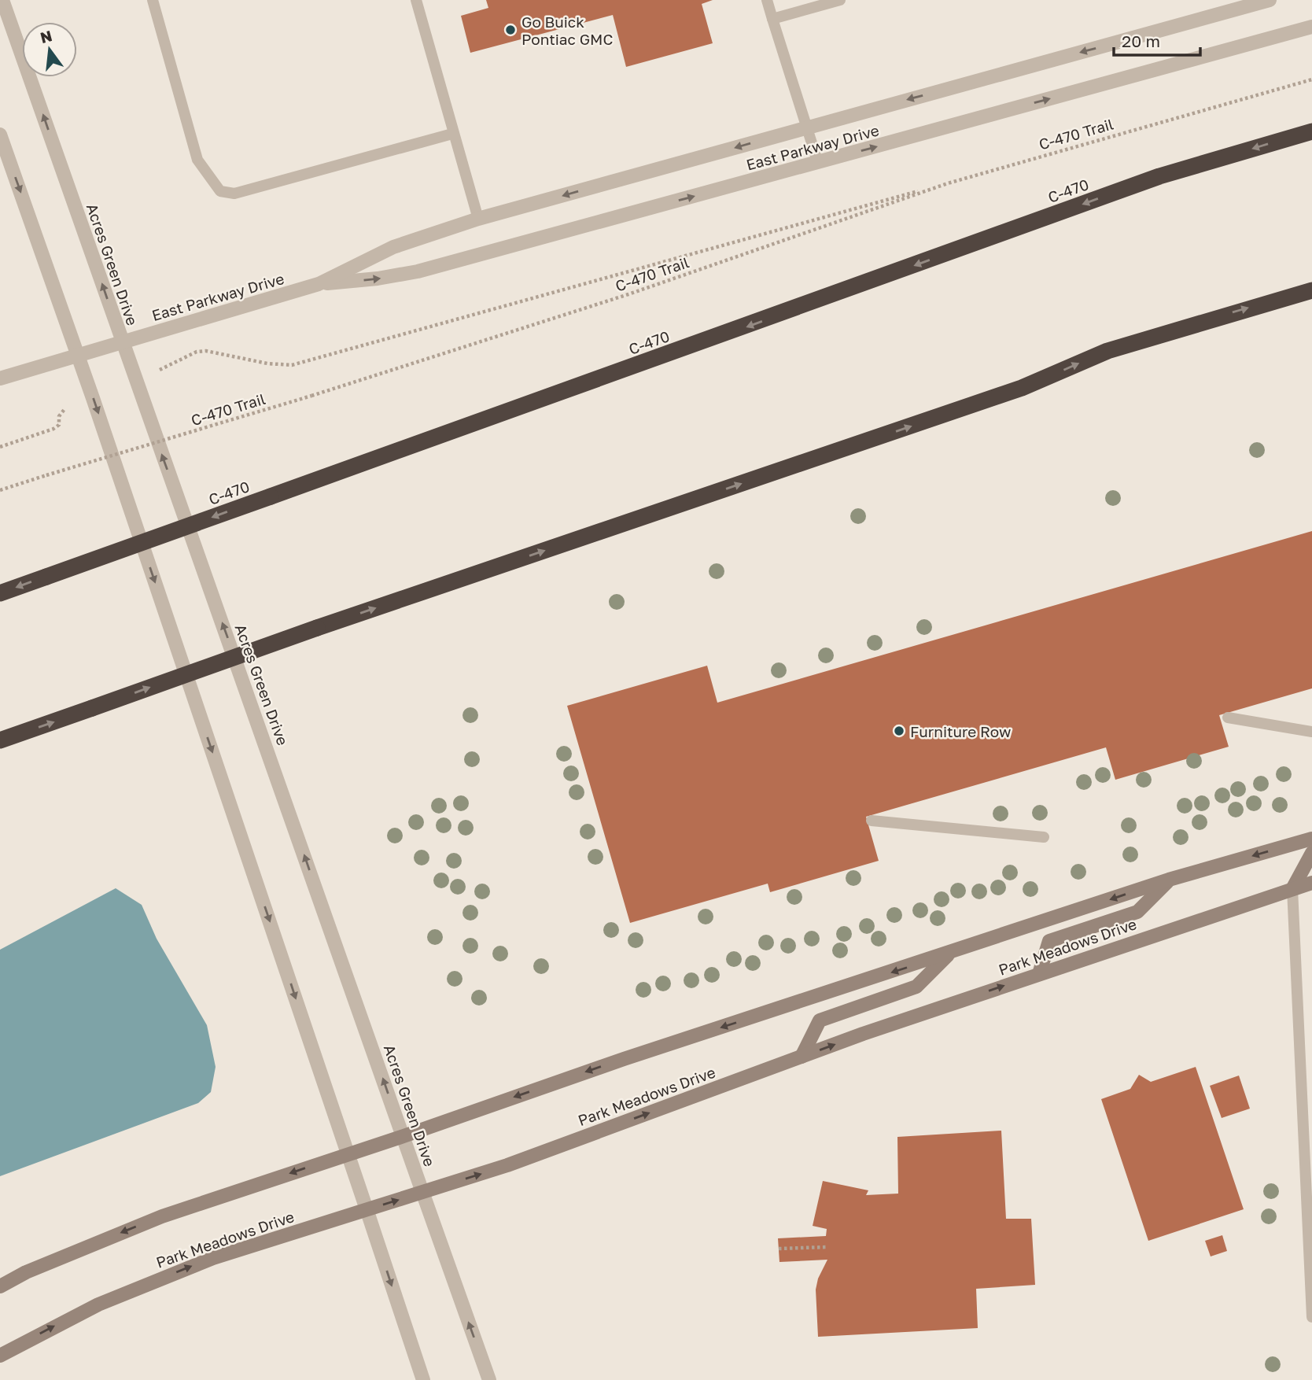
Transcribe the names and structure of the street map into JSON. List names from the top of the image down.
{
  "streets": {
    "highway": ["C-470"],
    "main road": ["Park Meadows Drive"],
    "street": ["East Parkway Drive", "Acres Green Drive"],
    "path": ["C-470 Trail"]
  },
  "crossings": [
    ["East Parkway Drive", "Acres Green Drive"],
    ["Acres Green Drive", "Park Meadows Drive"]
  ],
  "places": ["Go Buick Pontiac GMC", "Furniture Row"],
  "scale_bar": "20 m",
  "north": "top"
}
